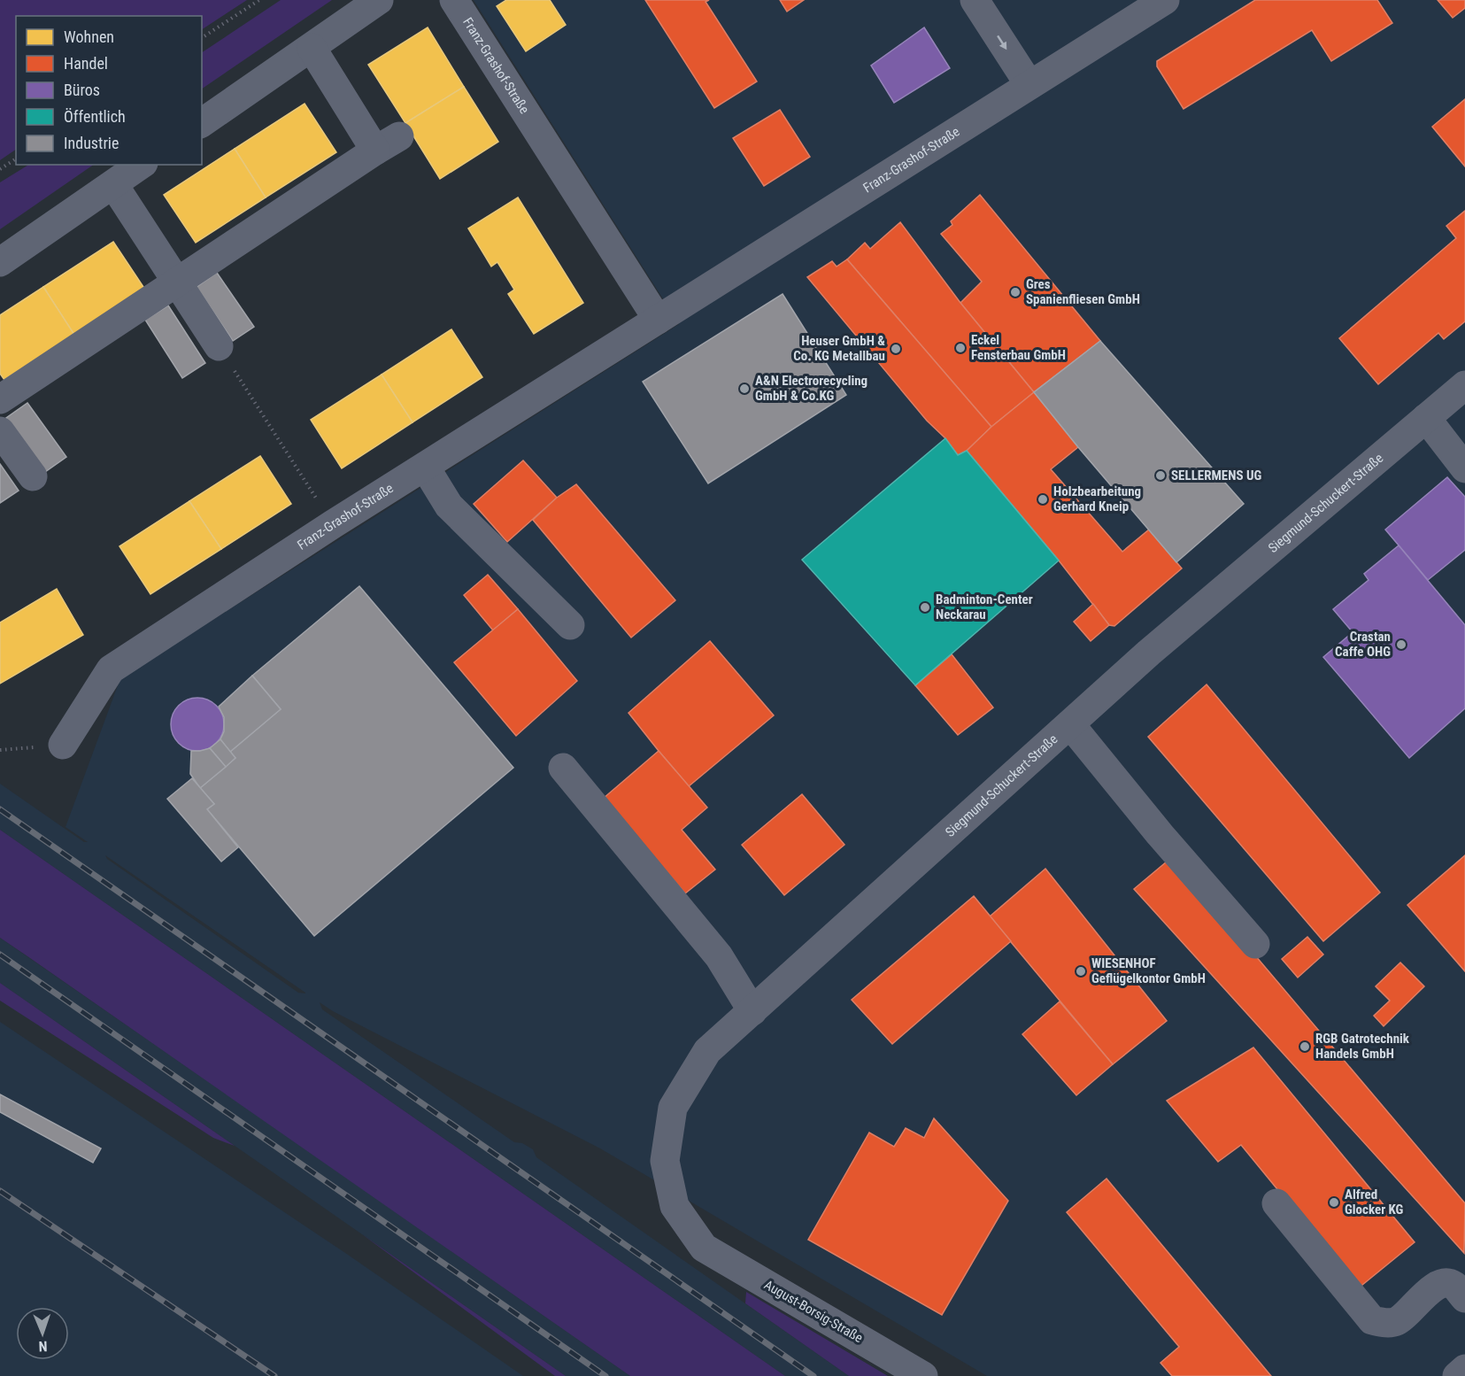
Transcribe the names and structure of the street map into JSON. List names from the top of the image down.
{
  "streets": {
    "street": ["Franz-Grashof-Straße", "Siegmund-Schuckert-Straße", "August-Borsig-Straße"]
  },
  "crossings": [
    ["Siegmund-Schuckert-Straße", "August-Borsig-Straße"]
  ],
  "places": [
    "Gres Spanienfliesen GmbH",
    "Eckel Fensterbau GmbH",
    "Heuser GmbH & Co. KG Metallbau",
    "A&N Electrorecycling GmbH & Co.KG",
    "SELLERMENS UG",
    "Holzbearbeitung Gerhard Kneip",
    "Badminton-Center Neckarau",
    "Crastan Caffe OHG",
    "WIESENHOF Geflügelkontor GmbH",
    "RGB Gatrotechnik Handels GmbH",
    "Alfred Glocker KG"
  ],
  "legend": [
    "Wohnen",
    "Handel",
    "Büros",
    "Öffentlich",
    "Industrie"
  ],
  "north": "bottom"
}
